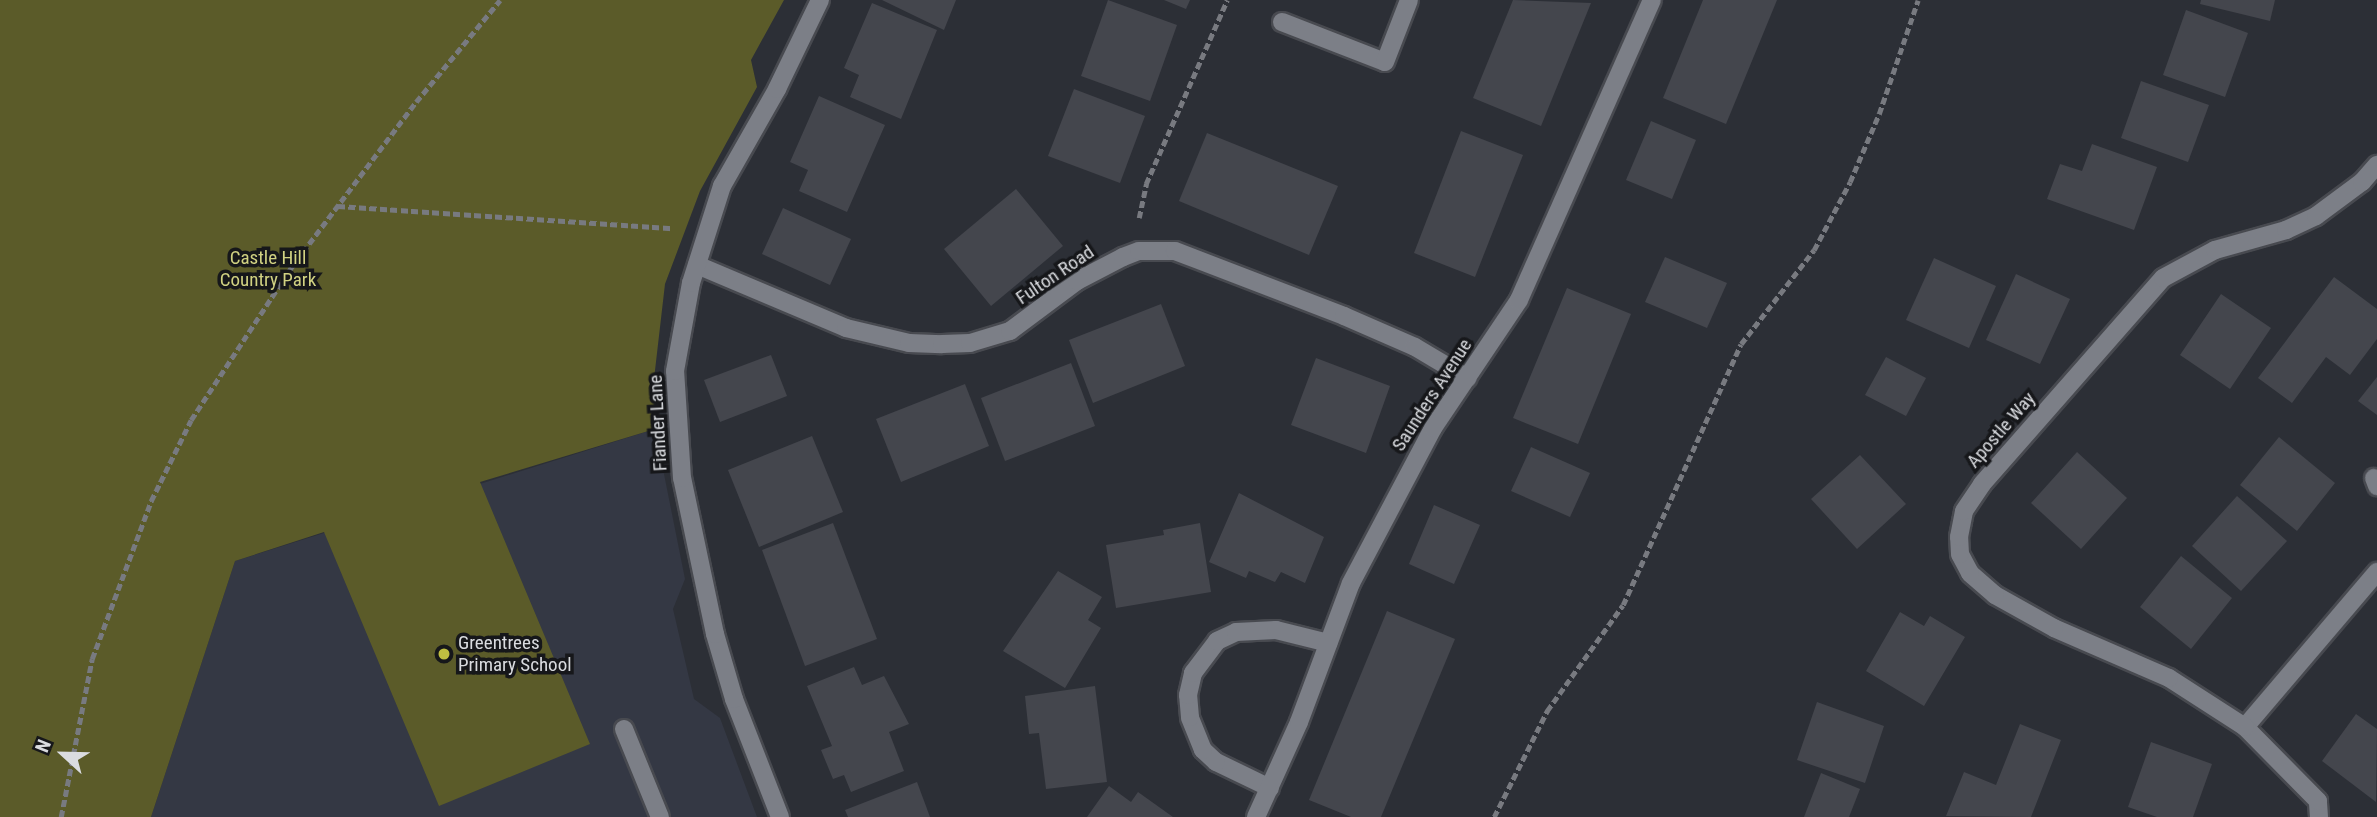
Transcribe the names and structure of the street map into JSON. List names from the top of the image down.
{
  "streets": {
    "street": [
      "Fulton Road",
      "Saunders Avenue",
      "Fiander Lane",
      "Apostle Way"
    ]
  },
  "crossings": [
    ["Fulton Road", "Saunders Avenue"],
    ["Fulton Road", "Fiander Lane"]
  ],
  "parks": ["Castle Hill Country Park"],
  "places": ["Greentrees Primary School"],
  "north": "left"
}
